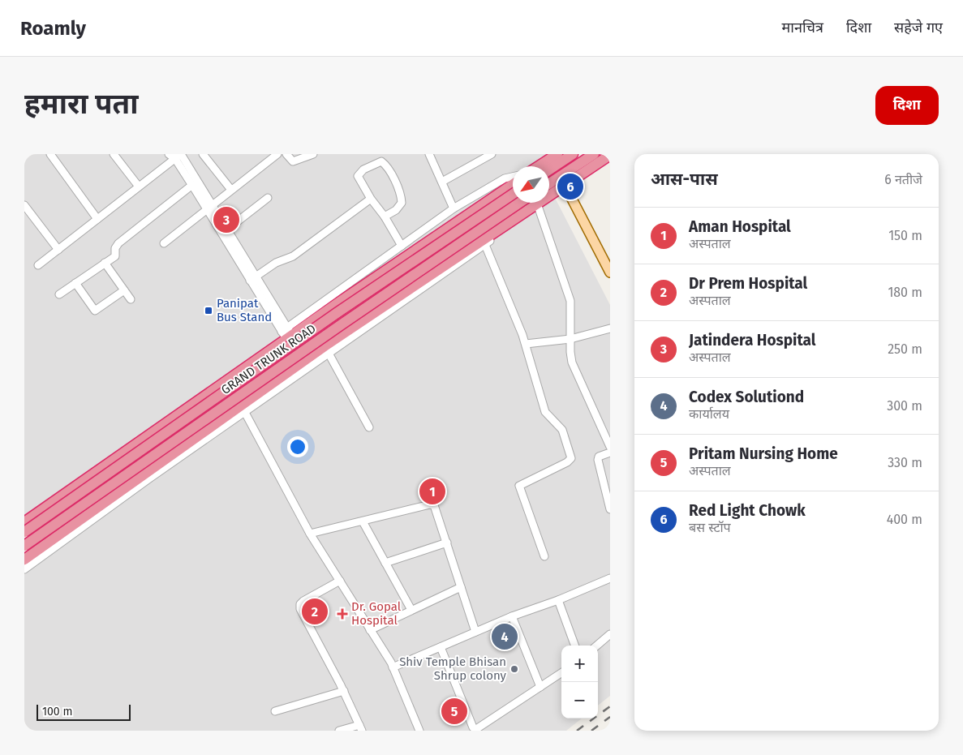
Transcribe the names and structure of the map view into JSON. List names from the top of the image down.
{
  "streets": {
    "highway": ["GRAND TRUNK ROAD"]
  },
  "places": {
    "transit": ["Panipat Bus Stand"],
    "health": ["Dr. Gopal Hospital"],
    "other": ["Shiv Temple Bhisan Shrup colony"]
  },
  "scale_bar": "100 m",
  "north": "bottom left",
  "page": {
    "header": "Roamly",
    "nav": ["मानचित्र", "दिशा", "सहेजे गए"],
    "buttons": "दिशा",
    "title": "हमारा पता",
    "heading": ["आस-पास", "6 नतीजे"],
    "pins": [
      "6",
      "3",
      "1",
      "2",
      "4",
      "5"
    ],
    "list": [
      {
        "mark": "1",
        "name": "Aman Hospital",
        "note": "अस्पताल",
        "value": "150 m"
      },
      {
        "mark": "2",
        "name": "Dr Prem Hospital",
        "note": "अस्पताल",
        "value": "180 m"
      },
      {
        "mark": "3",
        "name": "Jatindera Hospital",
        "note": "अस्पताल",
        "value": "250 m"
      },
      {
        "mark": "4",
        "name": "Codex Solutiond",
        "note": "कार्यालय",
        "value": "300 m"
      },
      {
        "mark": "5",
        "name": "Pritam Nursing Home",
        "note": "अस्पताल",
        "value": "330 m"
      },
      {
        "mark": "6",
        "name": "Red Light Chowk",
        "note": "बस स्टॉप",
        "value": "400 m"
      }
    ],
    "map_buttons": ["+", "−"],
    "scale": "100 m"
  }
}
